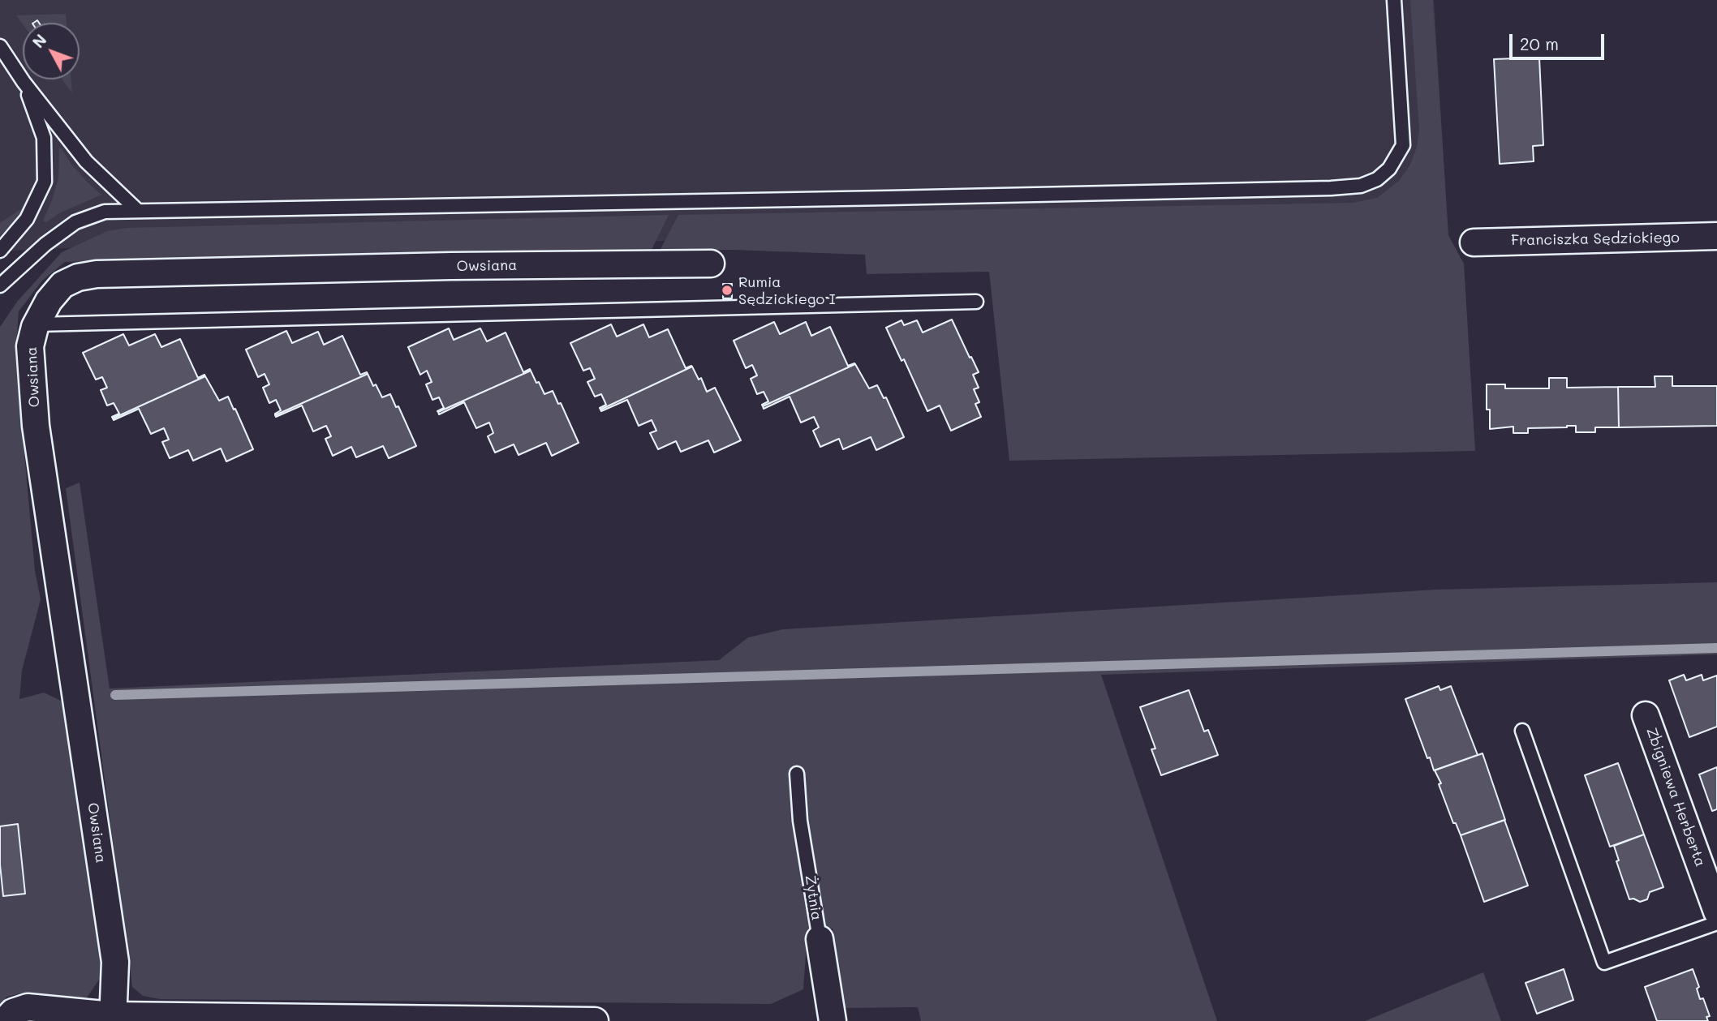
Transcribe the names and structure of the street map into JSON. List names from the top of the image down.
{
  "streets": {
    "street": [
      "Franciszka Sędzickiego",
      "Owsiana",
      "Zbigniewa Herberta",
      "Żytnia"
    ]
  },
  "places": ["Rumia Sędzickiego I"],
  "scale_bar": "20 m",
  "north": "top left"
}
